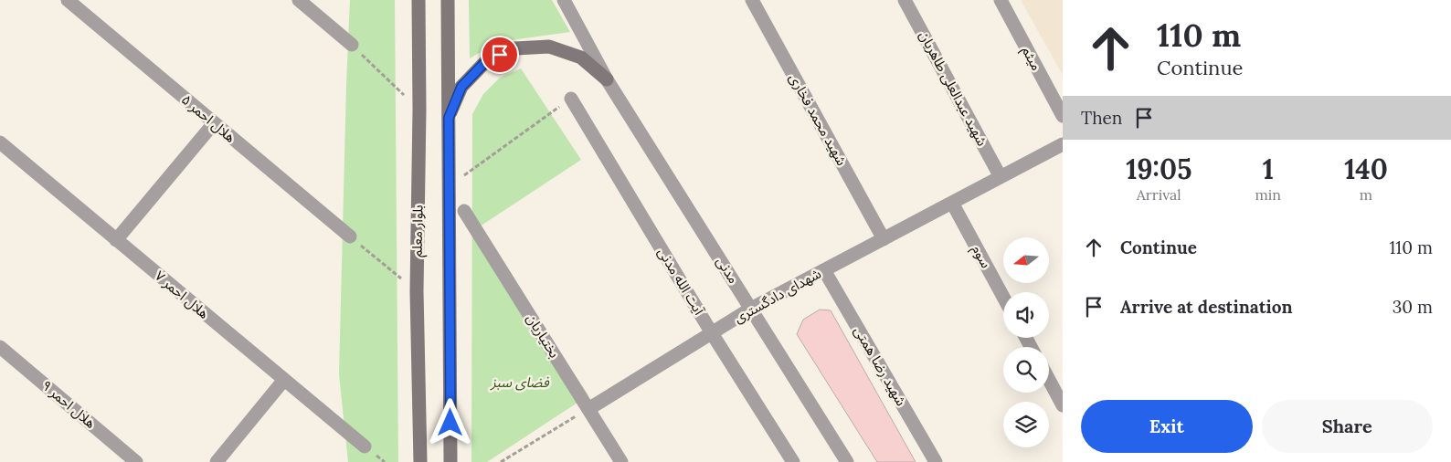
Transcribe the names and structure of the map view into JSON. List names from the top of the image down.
{
  "streets": {
    "main road": ["بلوار معلم"],
    "street": [
      "میثم",
      "شهید عبدالعلی طاهریان",
      "هلال احمر ۵",
      "شهید محمد فخاری",
      "سوم",
      "مدنی",
      "آیت الله مدنی",
      "هلال احمر ۷",
      "شهدای دادگستری",
      "بختیاریان",
      "شهید رضا همتی",
      "هلال احمر ۹"
    ]
  },
  "crossings": [
    ["شهید عبدالعلی طاهریان", "شهدای دادگستری"],
    ["شهید محمد فخاری", "شهدای دادگستری"],
    ["سوم", "شهدای دادگستری"],
    ["مدنی", "شهدای دادگستری"],
    ["آیت الله مدنی", "شهدای دادگستری"],
    ["شهدای دادگستری", "بختیاریان"],
    ["شهدای دادگستری", "شهید رضا همتی"]
  ],
  "parks": ["فضای سبز"],
  "north": "left",
  "page": {
    "turn": ["110 m", "Continue"],
    "then": "Then",
    "eta": [
      "19:05",
      "Arrival",
      "1",
      "min",
      "140",
      "m"
    ],
    "list": [
      {
        "name": "Continue",
        "value": "110 m"
      },
      {
        "name": "Arrive at destination",
        "value": "30 m"
      }
    ],
    "buttons": ["Exit", "Share"]
  }
}
